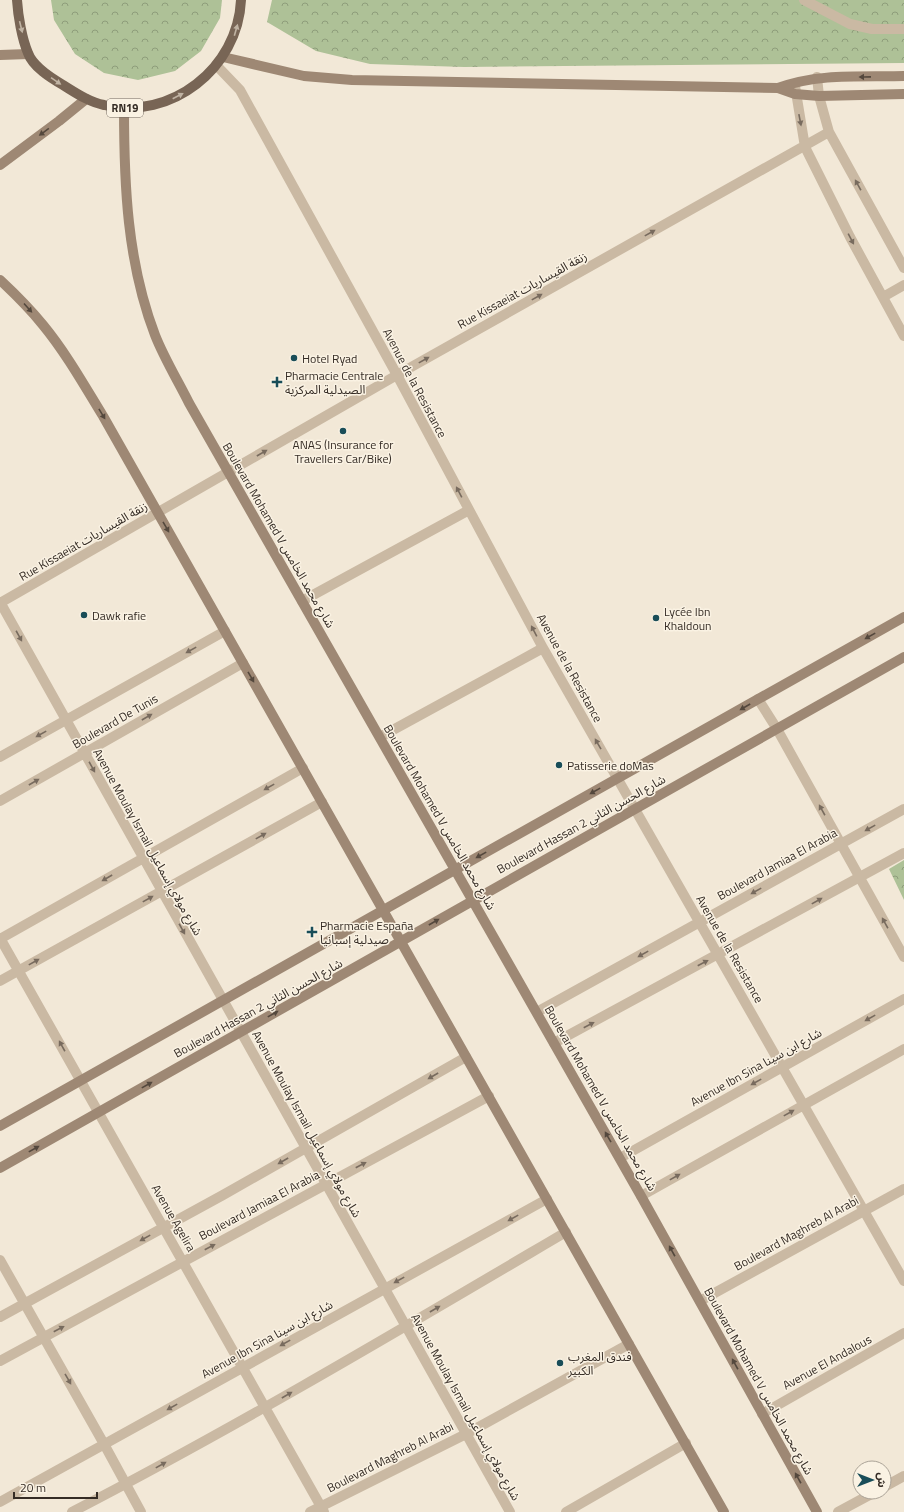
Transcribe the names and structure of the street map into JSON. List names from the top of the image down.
{
  "streets": {
    "main road": ["RN19"],
    "street": [
      "Rue Kissaeiat زنقة القيساريات",
      "Avenue de la Resistance",
      "Boulevard Mohamed V شارع محمد الخامس",
      "Boulevard De Tunis",
      "Boulevard Hassan 2 شارع الحسن الثاني",
      "Avenue Moulay Ismail شارع مولاي إسماعيل",
      "Boulevard Jamiaa El Arabia",
      "Avenue Ibn Sina شارع ابن سينا",
      "Avenue Agelira",
      "Boulevard Maghreb Al Arabi",
      "Avenue El Andalous"
    ]
  },
  "crossings": [
    ["RN19", "Avenue de la Resistance"],
    ["RN19", "Boulevard Mohamed V شارع محمد الخامس"],
    ["Rue Kissaeiat زنقة القيساريات", "Avenue de la Resistance"],
    ["Rue Kissaeiat زنقة القيساريات", "Boulevard Mohamed V شارع محمد الخامس"],
    ["Rue Kissaeiat زنقة القيساريات", "Avenue Moulay Ismail شارع مولاي إسماعيل"],
    ["Avenue de la Resistance", "Boulevard Hassan 2 شارع الحسن الثاني"],
    ["Avenue de la Resistance", "Boulevard Jamiaa El Arabia"],
    ["Avenue de la Resistance", "Avenue Ibn Sina شارع ابن سينا"],
    ["Avenue de la Resistance", "Boulevard Maghreb Al Arabi"],
    ["Boulevard Mohamed V شارع محمد الخامس", "Boulevard Hassan 2 شارع الحسن الثاني"],
    ["Boulevard Mohamed V شارع محمد الخامس", "Boulevard Jamiaa El Arabia"],
    ["Boulevard Mohamed V شارع محمد الخامس", "Avenue Ibn Sina شارع ابن سينا"],
    ["Boulevard Mohamed V شارع محمد الخامس", "Boulevard Maghreb Al Arabi"],
    ["Boulevard Mohamed V شارع محمد الخامس", "Avenue El Andalous"],
    ["Boulevard De Tunis", "Avenue Moulay Ismail شارع مولاي إسماعيل"],
    ["Boulevard Hassan 2 شارع الحسن الثاني", "Avenue Moulay Ismail شارع مولاي إسماعيل"],
    ["Boulevard Hassan 2 شارع الحسن الثاني", "Avenue Agelira"],
    ["Avenue Moulay Ismail شارع مولاي إسماعيل", "Boulevard Jamiaa El Arabia"],
    ["Avenue Moulay Ismail شارع مولاي إسماعيل", "Avenue Ibn Sina شارع ابن سينا"],
    ["Avenue Moulay Ismail شارع مولاي إسماعيل", "Boulevard Maghreb Al Arabi"],
    ["Boulevard Jamiaa El Arabia", "Avenue Agelira"],
    ["Avenue Ibn Sina شارع ابن سينا", "Avenue Agelira"],
    ["Avenue Agelira", "Boulevard Maghreb Al Arabi"]
  ],
  "one_way": ["Rue Kissaeiat زنقة القيساريات", "Avenue Moulay Ismail شارع مولاي إسماعيل"],
  "places": {
    "other": [
      "Hotel Ryad",
      "ANAS (Insurance for Travellers Car/Bike)",
      "Dawk rafie",
      "Lycée Ibn Khaldoun",
      "Patisserie doMas",
      "فندق المغرب الكبير"
    ],
    "health": ["Pharmacie Centrale الصيدلية المركزية", "Pharmacie España صيدلية إسبانيا"]
  },
  "scale_bar": "20 m",
  "north": "right"
}
